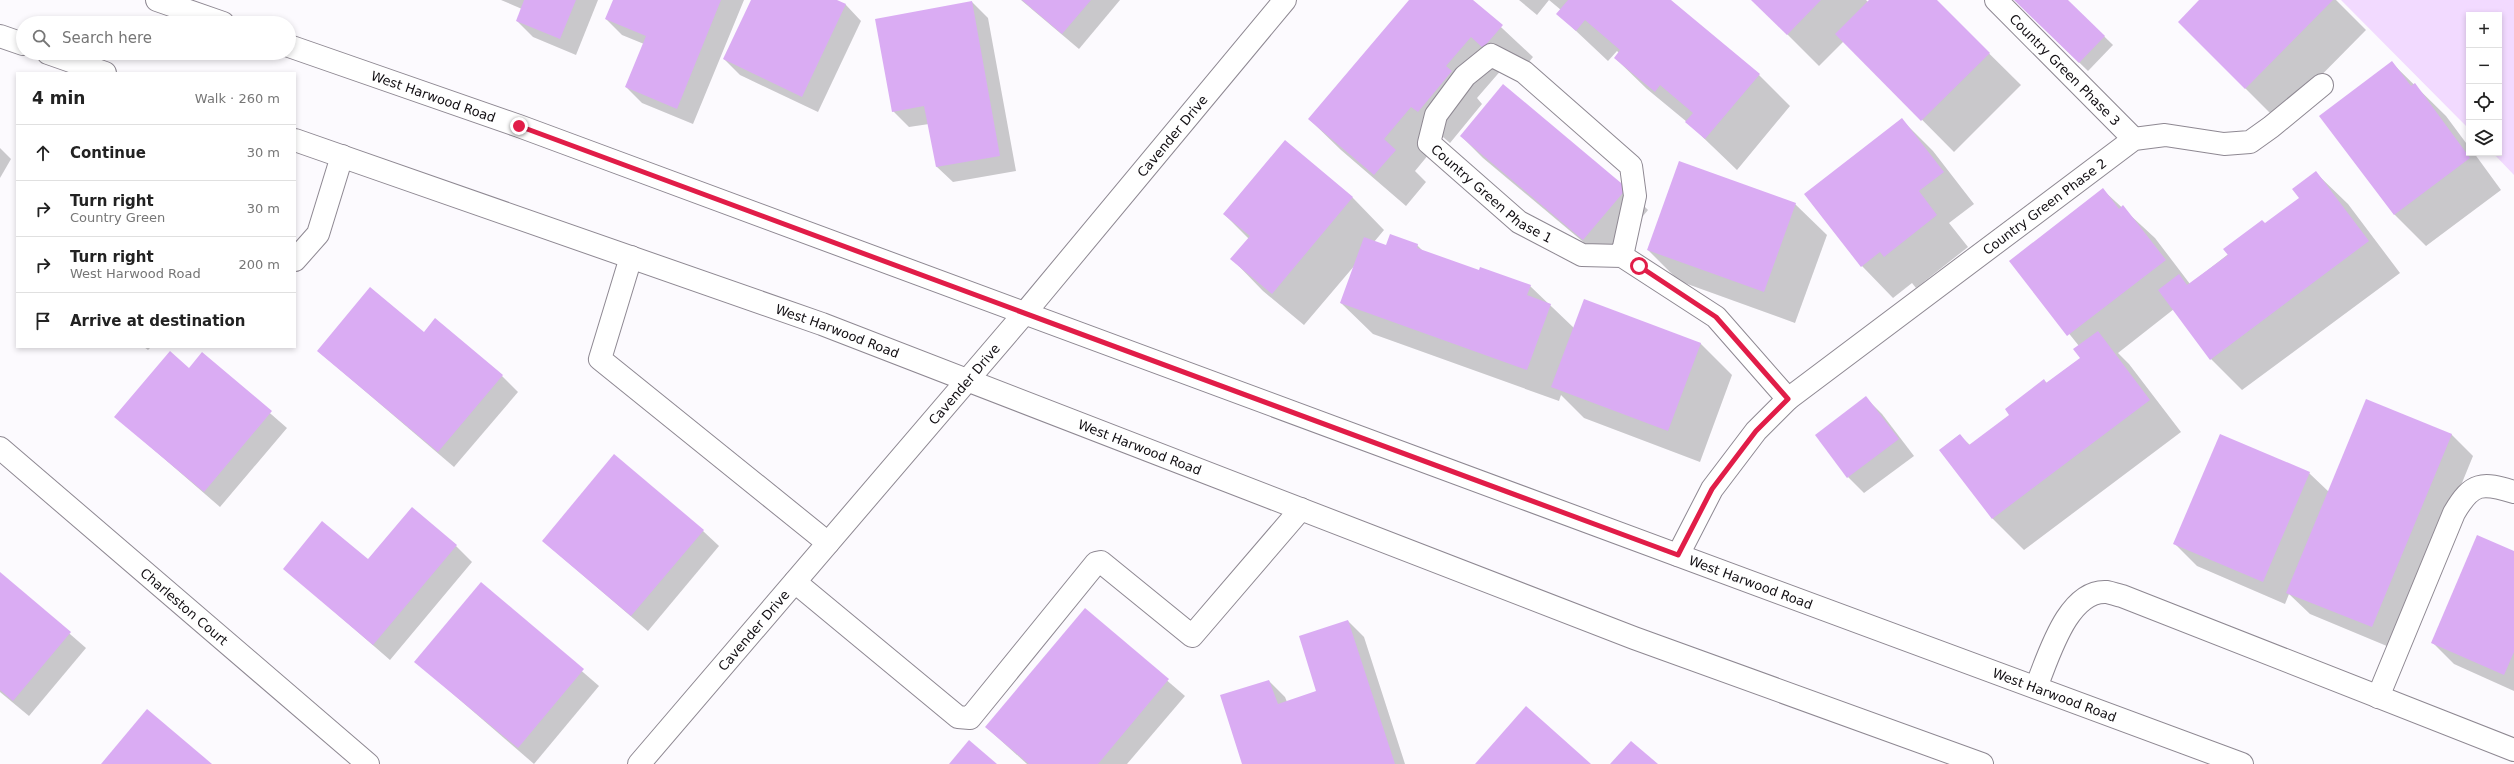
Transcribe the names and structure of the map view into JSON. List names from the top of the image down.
{
  "streets": {
    "main road": [
      "Country Green Phase 3",
      "West Harwood Road",
      "Cavender Drive",
      "Country Green Phase 1",
      "Country Green Phase 2",
      "Charleston Court"
    ]
  },
  "crossings": [
    ["Country Green Phase 3", "Country Green Phase 2"],
    ["West Harwood Road", "Cavender Drive"],
    ["West Harwood Road", "Country Green Phase 2"]
  ],
  "page": {
    "map_buttons": ["+", "−"],
    "search": "Search here",
    "heading": ["4 min", "Walk · 260 m"],
    "list": [
      ["Continue", "30 m"],
      ["Turn right", "Country Green", "30 m"],
      ["Turn right", "West Harwood Road", "200 m"],
      "Arrive at destination"
    ]
  }
}
